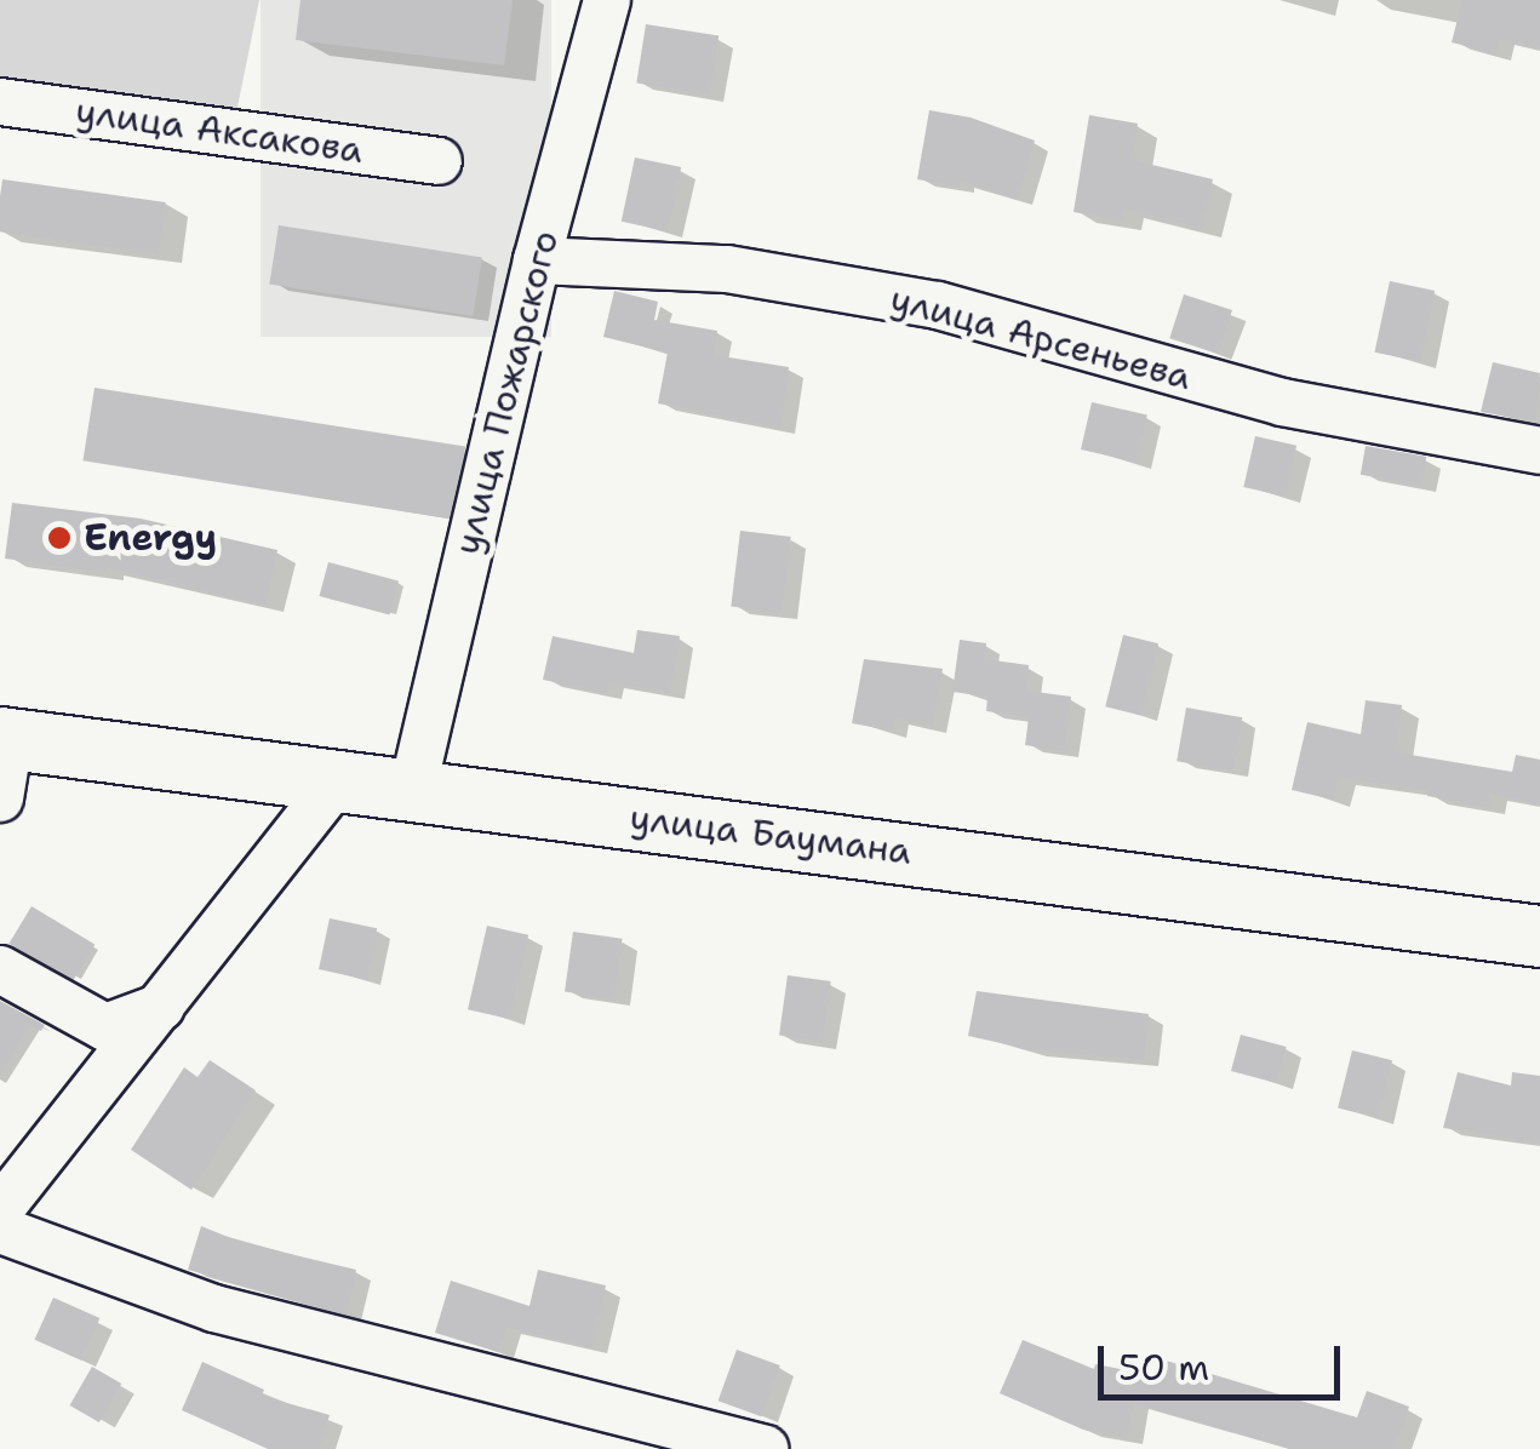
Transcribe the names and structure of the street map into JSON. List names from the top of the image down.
{
  "streets": {
    "main road": ["улица Баумана"],
    "street": ["улица Аксакова", "улица Арсеньева", "улица Пожарского"]
  },
  "crossings": [
    ["улица Арсеньева", "улица Пожарского"],
    ["улица Пожарского", "улица Баумана"]
  ],
  "places": ["Energy"],
  "scale_bar": "50 m"
}
